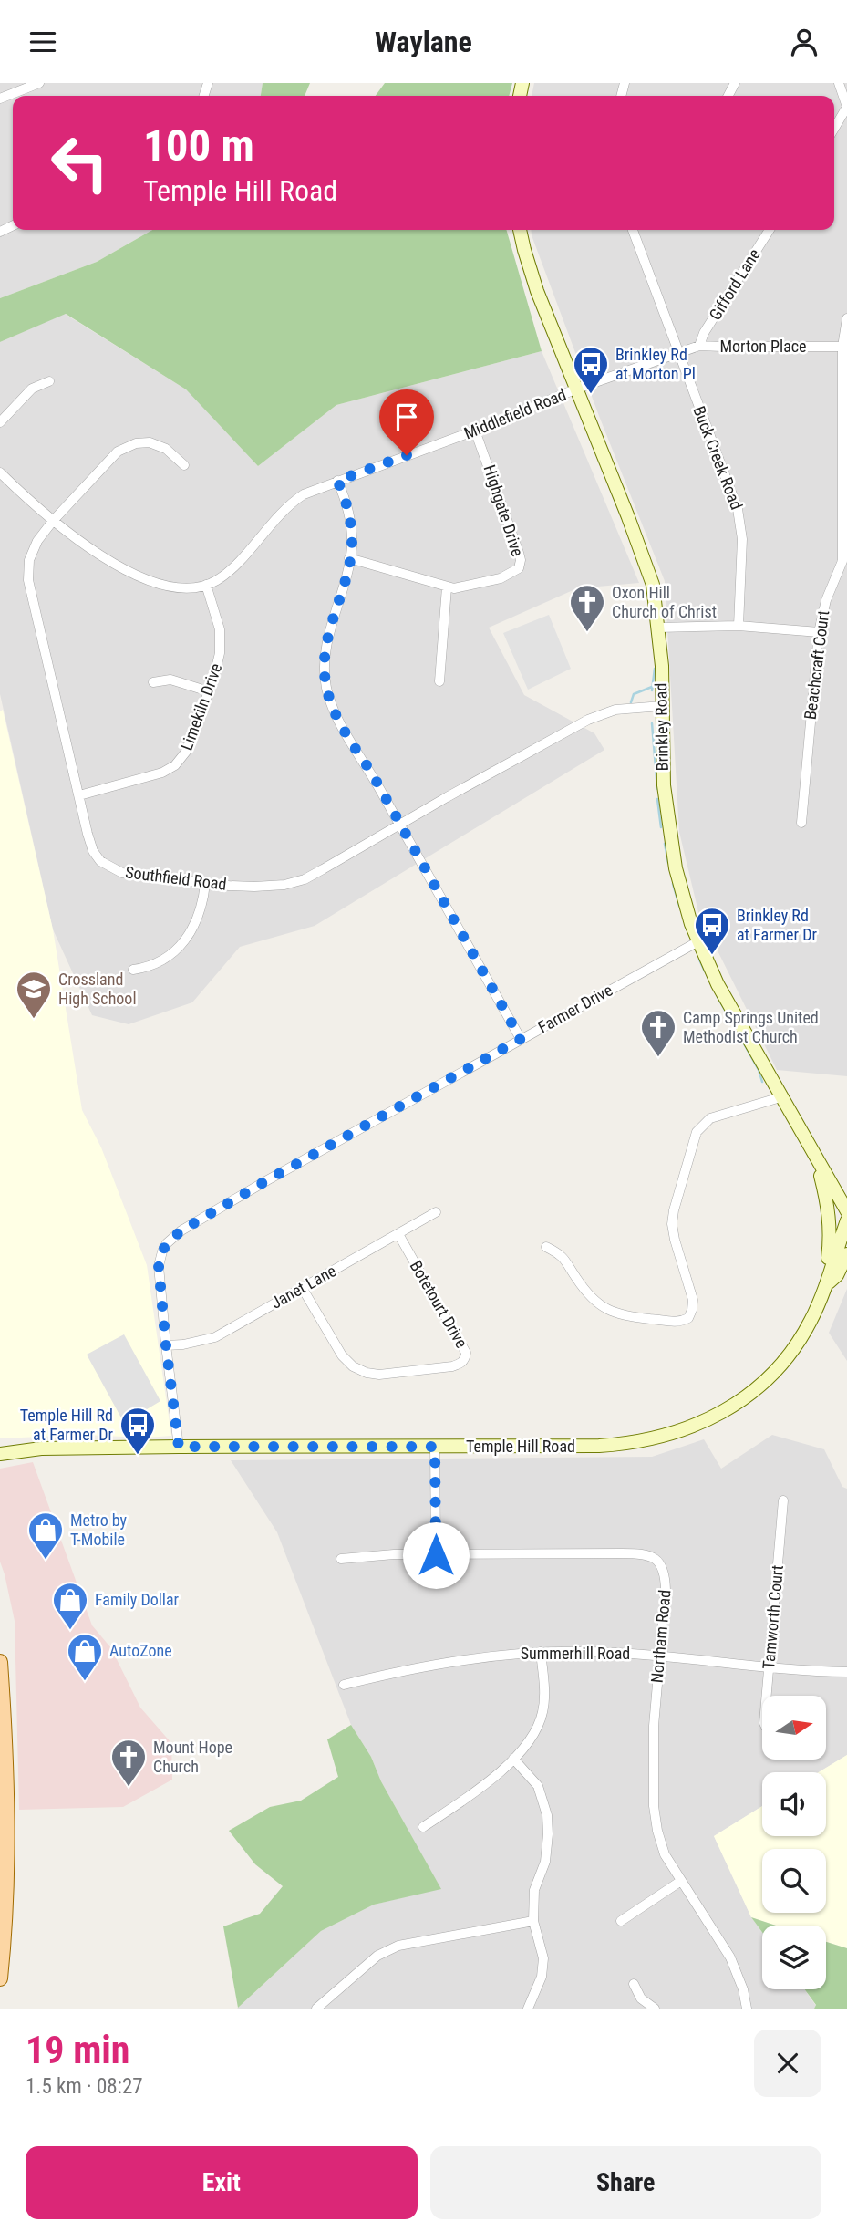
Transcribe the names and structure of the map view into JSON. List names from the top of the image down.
{
  "streets": {
    "main road": ["Brinkley Road", "Temple Hill Road"],
    "street": [
      "Gifford Lane",
      "Morton Place",
      "Middlefield Road",
      "Buck Creek Road",
      "Highgate Drive",
      "Beachcraft Court",
      "Limekiln Drive",
      "Southfield Road",
      "Farmer Drive",
      "Janet Lane",
      "Botetourt Drive",
      "Tamworth Court",
      "Northam Road",
      "Summerhill Road"
    ]
  },
  "crossings": [
    ["Gifford Lane", "Morton Place"],
    ["Morton Place", "Middlefield Road"],
    ["Morton Place", "Buck Creek Road"],
    ["Morton Place", "Beachcraft Court"],
    ["Morton Place", "Brinkley Road"],
    ["Middlefield Road", "Highgate Drive"],
    ["Middlefield Road", "Limekiln Drive"],
    ["Middlefield Road", "Brinkley Road"],
    ["Limekiln Drive", "Southfield Road"],
    ["Brinkley Road", "Southfield Road"],
    ["Brinkley Road", "Farmer Drive"],
    ["Farmer Drive", "Janet Lane"],
    ["Farmer Drive", "Temple Hill Road"],
    ["Janet Lane", "Botetourt Drive"],
    ["Tamworth Court", "Summerhill Road"],
    ["Northam Road", "Summerhill Road"]
  ],
  "places": {
    "bus stop": ["Brinkley Rd at Morton Pl", "Brinkley Rd at Farmer Dr", "Temple Hill Rd at Farmer Dr"],
    "church": ["Oxon Hill Church of Christ", "Camp Springs United Methodist Church", "Mount Hope Church"],
    "school or university": ["Crossland High School"],
    "shop": ["Metro by T-Mobile", "Family Dollar", "AutoZone"]
  },
  "north": "right",
  "page": {
    "header": "Waylane",
    "turn": ["100 m", "Temple Hill Road"],
    "heading": ["19 min", "1.5 km · 08:27"],
    "buttons": ["Exit", "Share"]
  }
}
